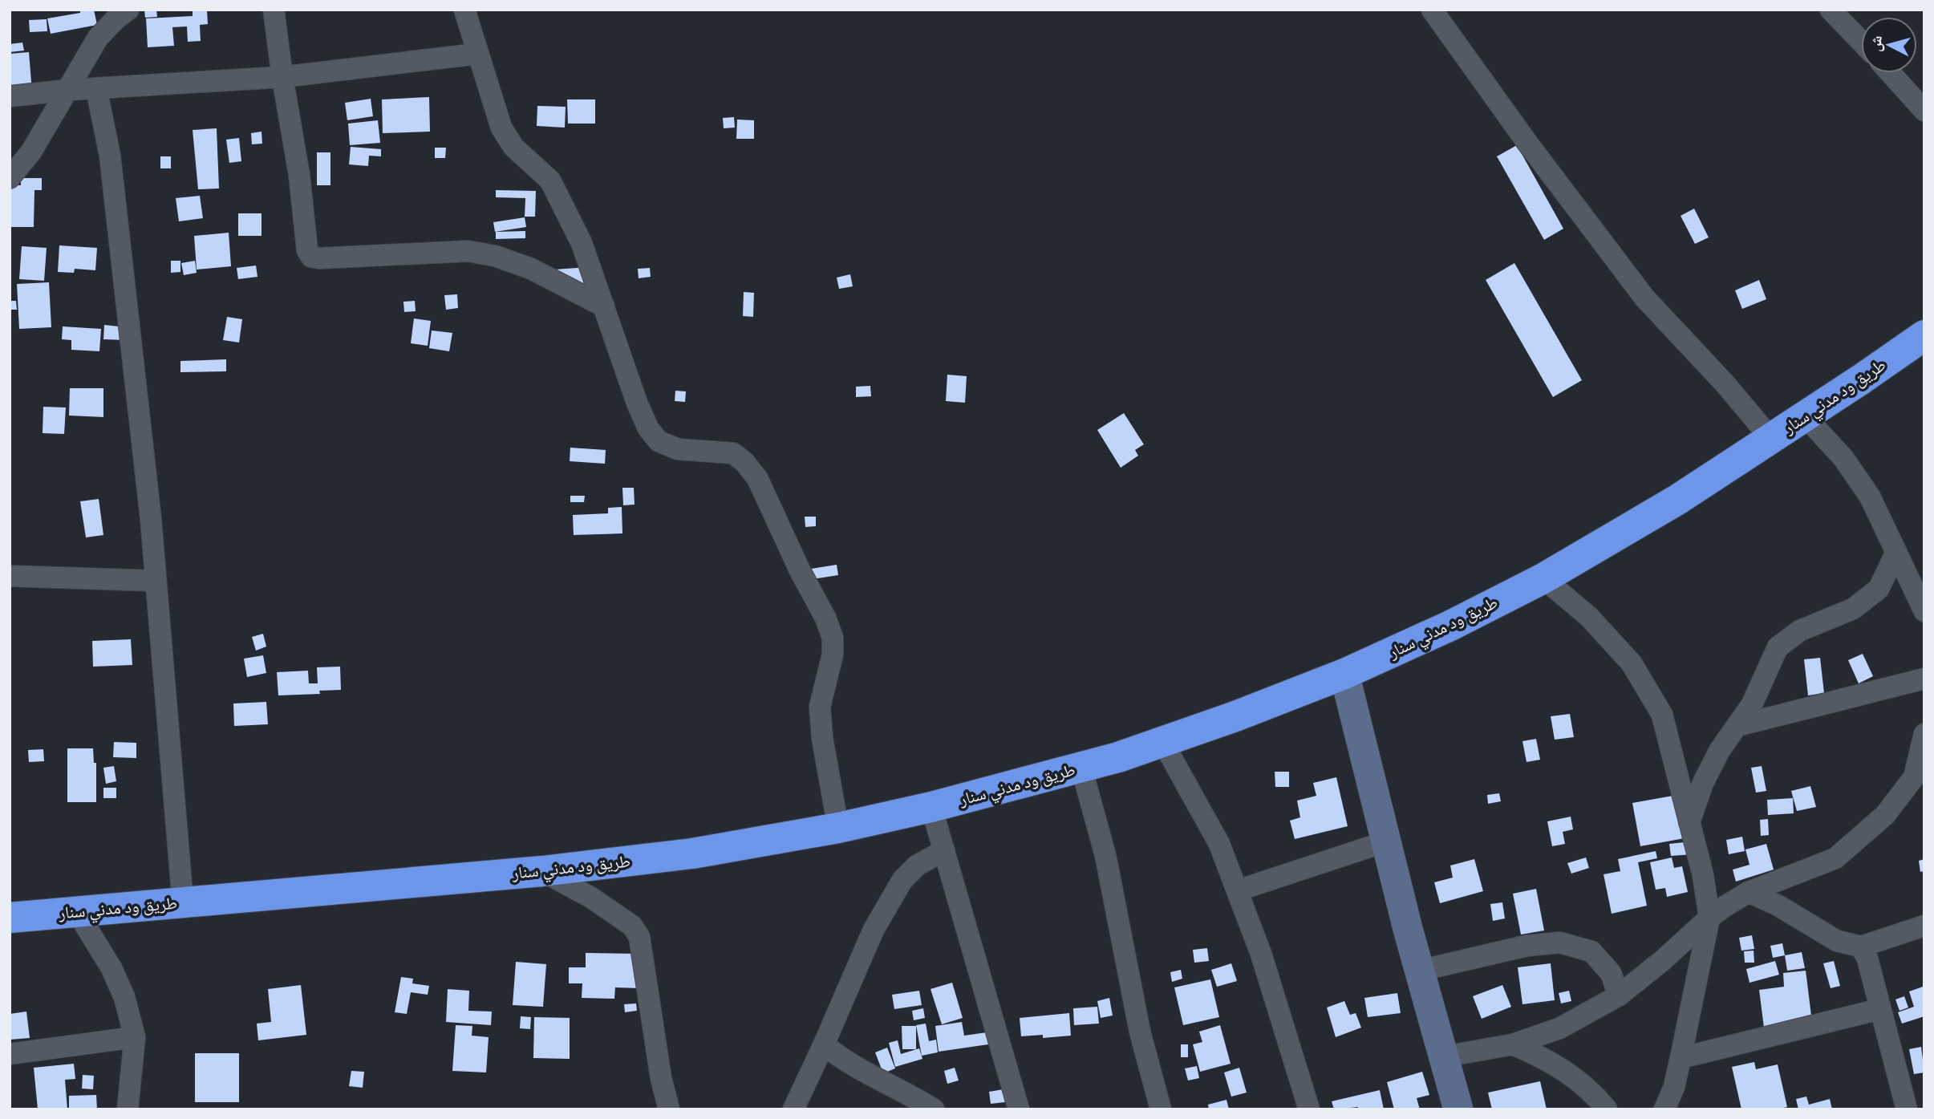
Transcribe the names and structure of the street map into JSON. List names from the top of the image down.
{
  "streets": {
    "highway": ["طريق ود مدني سنار"]
  },
  "north": "left"
}
